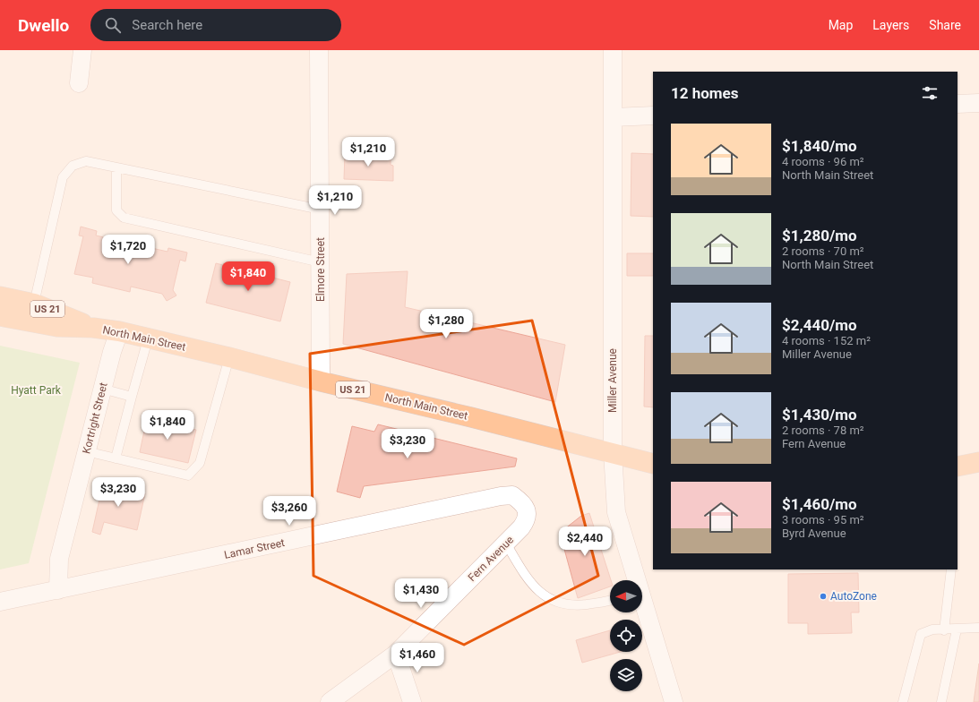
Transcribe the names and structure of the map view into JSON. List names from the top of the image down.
{
  "streets": {
    "main road": ["US 21", "North Main Street"],
    "street": [
      "Elmore Street",
      "Miller Avenue",
      "Kortright Street",
      "Lamar Street",
      "Fern Avenue"
    ]
  },
  "crossings": [
    ["Elmore Street", "North Main Street"],
    ["North Main Street", "Miller Avenue"],
    ["North Main Street", "Kortright Street"],
    ["Kortright Street", "Lamar Street"],
    ["Lamar Street", "Fern Avenue"]
  ],
  "parks": ["Hyatt Park"],
  "places": ["AutoZone"],
  "north": "left",
  "page": {
    "header": "Dwello",
    "search": "Search here",
    "nav": ["Map", "Layers", "Share"],
    "heading": "12 homes",
    "list": [
      {
        "name": "$1,840/mo",
        "note": "4 rooms · 96 m² · North Main Street"
      },
      {
        "name": "$1,280/mo",
        "note": "2 rooms · 70 m² · North Main Street"
      },
      {
        "name": "$2,440/mo",
        "note": "4 rooms · 152 m² · Miller Avenue"
      },
      {
        "name": "$1,430/mo",
        "note": "2 rooms · 78 m² · Fern Avenue"
      },
      {
        "name": "$1,460/mo",
        "note": "3 rooms · 95 m² · Byrd Avenue"
      }
    ],
    "price": [
      "$1,210",
      "$1,210",
      "$1,720",
      "$1,840",
      "$1,280",
      "$1,840",
      "$3,230",
      "$3,230",
      "$3,260",
      "$2,440",
      "$1,430",
      "$1,460"
    ]
  }
}
